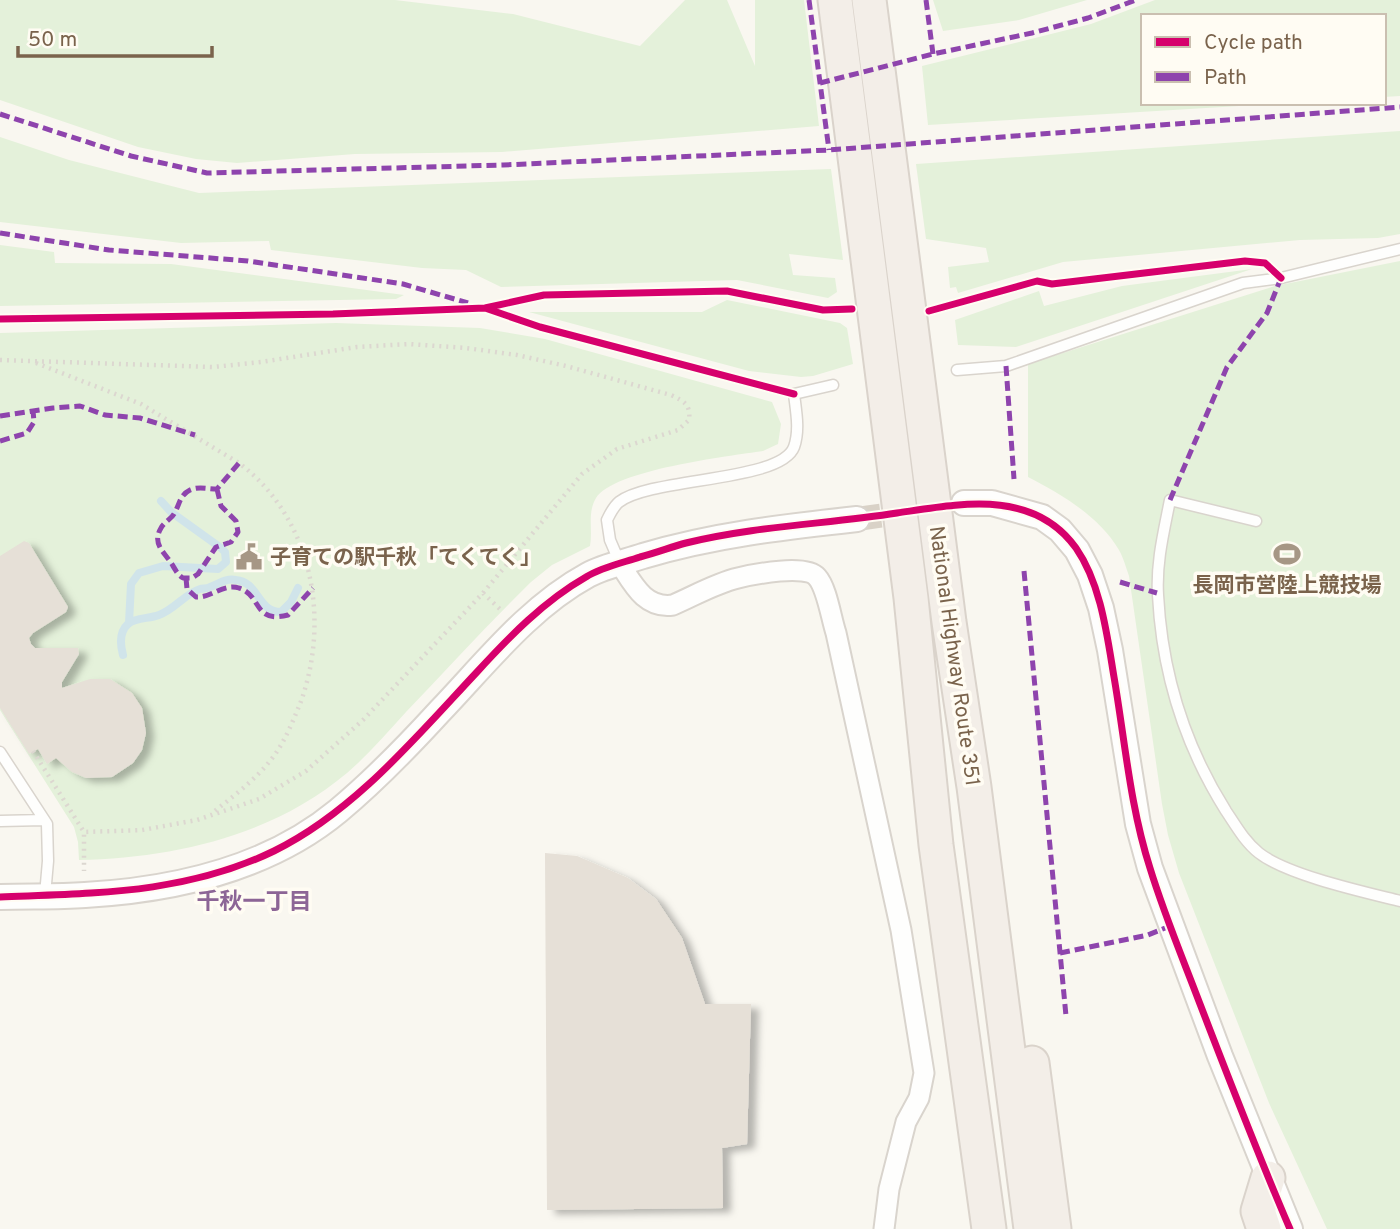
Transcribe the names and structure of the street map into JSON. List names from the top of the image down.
{
  "streets": {
    "highway": ["National Highway Route 351"]
  },
  "districts": ["千秋一丁目"],
  "places": {
    "sports": ["長岡市営陸上競技場"],
    "public building": ["子育ての駅千秋「てくてく」"]
  },
  "legend": ["Cycle path", "Path"],
  "scale_bar": "50 m"
}
